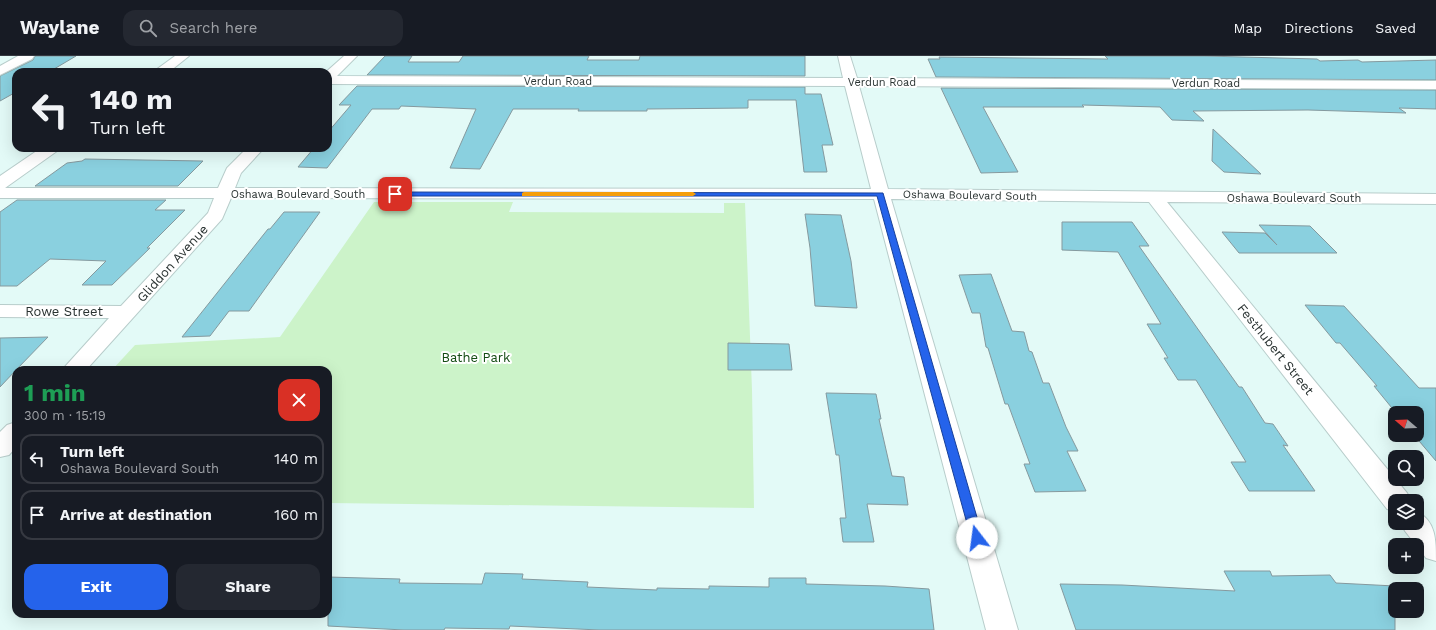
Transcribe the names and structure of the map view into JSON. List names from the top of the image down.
{
  "streets": {
    "street": [
      "Verdun Road",
      "Oshawa Boulevard South",
      "Gliddon Avenue",
      "Rowe Street",
      "Festhubert Street"
    ]
  },
  "crossings": [
    ["Oshawa Boulevard South", "Gliddon Avenue"],
    ["Oshawa Boulevard South", "Festhubert Street"],
    ["Gliddon Avenue", "Rowe Street"]
  ],
  "parks": ["Bathe Park"],
  "north": "left",
  "page": {
    "header": "Waylane",
    "search": "Search here",
    "nav": ["Map", "Directions", "Saved"],
    "turn": ["140 m", "Turn left"],
    "heading": ["1 min", "300 m · 15:19"],
    "map_buttons": ["+", "−"],
    "list": [
      {
        "name": "Turn left",
        "note": "Oshawa Boulevard South",
        "value": "140 m"
      },
      {
        "name": "Arrive at destination",
        "value": "160 m"
      }
    ],
    "buttons": ["Exit", "Share"]
  }
}
